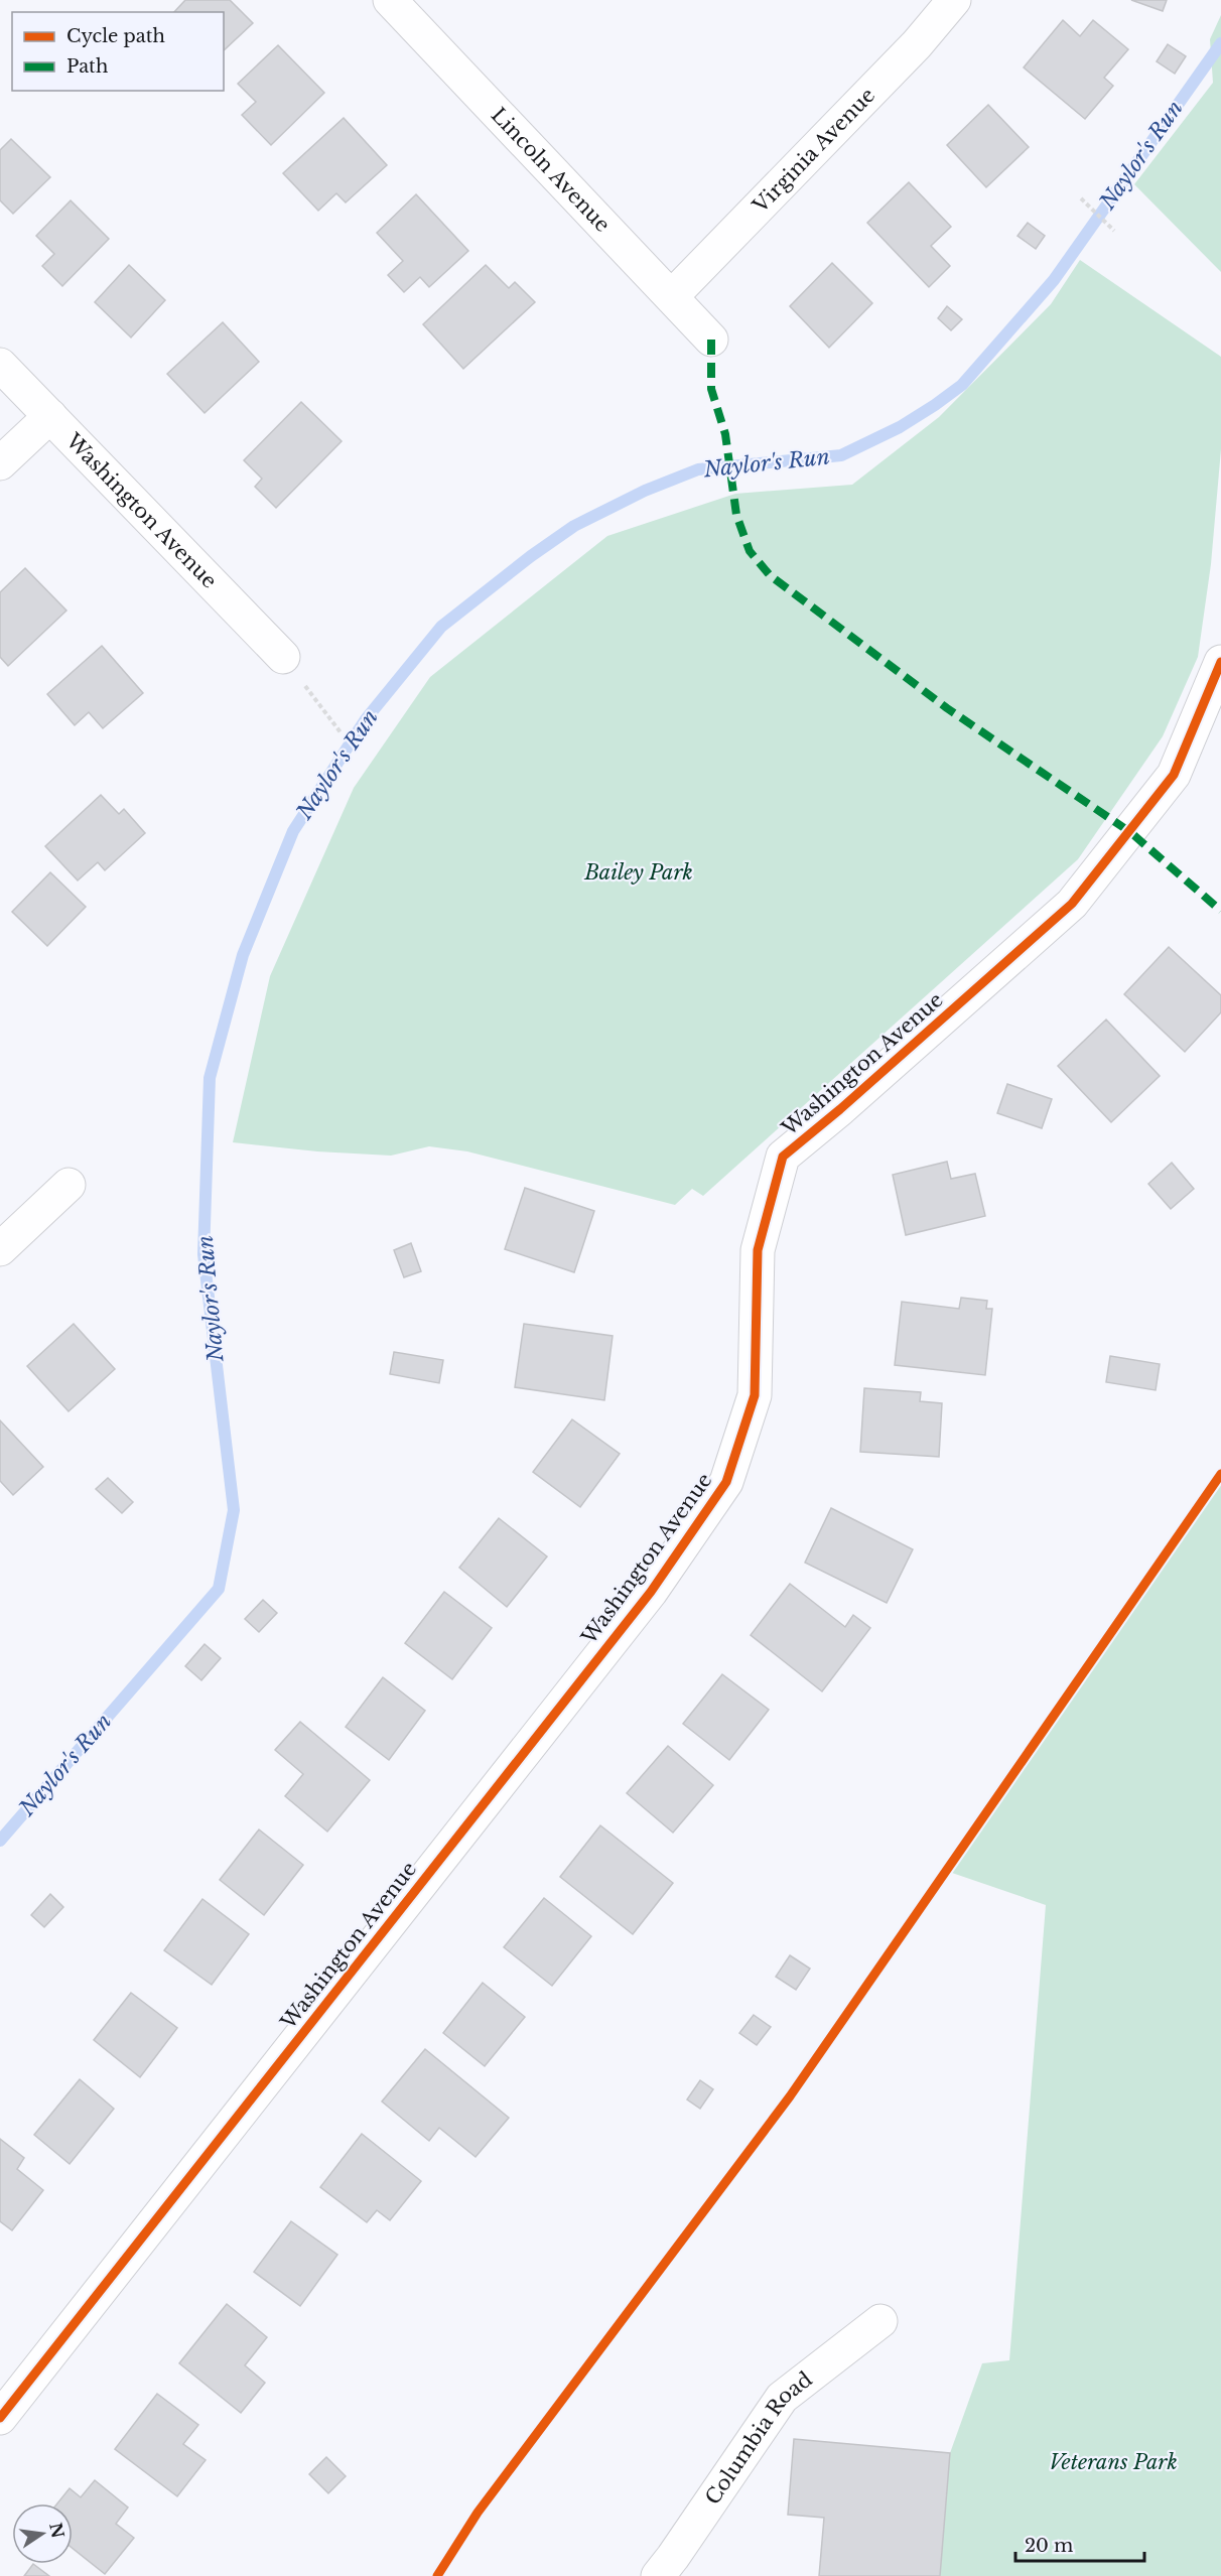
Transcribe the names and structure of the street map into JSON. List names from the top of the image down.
{
  "streets": {
    "street": [
      "Virginia Avenue",
      "Lincoln Avenue",
      "Washington Avenue",
      "Columbia Road"
    ]
  },
  "crossings": [
    ["Virginia Avenue", "Lincoln Avenue"]
  ],
  "water": ["Naylor's Run"],
  "parks": ["Bailey Park", "Veterans Park"],
  "legend": ["Cycle path", "Path"],
  "scale_bar": "20 m",
  "north": "right"
}
